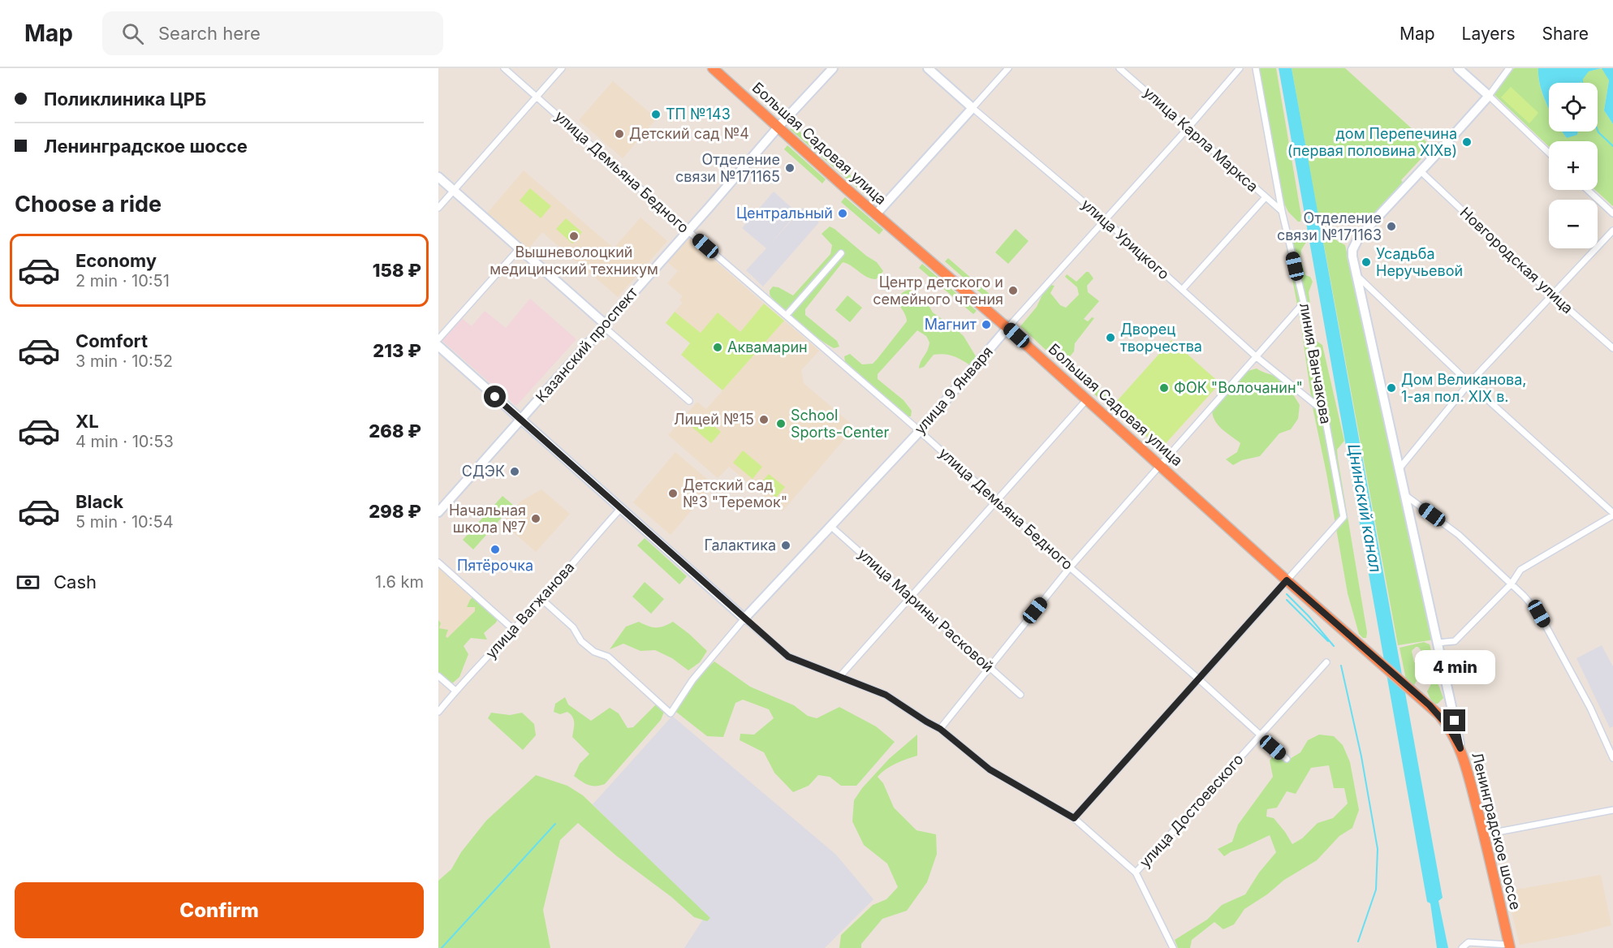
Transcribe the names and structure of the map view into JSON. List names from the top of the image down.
{
  "streets": {
    "highway": ["Большая Садовая улица", "Ленинградское шоссе"],
    "street": [
      "улица Карла Маркса",
      "улица Демьяна Бедного",
      "улица Урицкого",
      "Новгородская улица",
      "Казанский проспект",
      "линия Ванчакова",
      "улица 9 Января",
      "улица Вагжанова",
      "улица Марины Расковой",
      "улица Достоевского"
    ]
  },
  "crossings": [
    ["улица Карла Маркса", "линия Ванчакова"],
    ["улица Карла Маркса", "улица 9 Января"],
    ["Большая Садовая улица", "Казанский проспект"],
    ["Большая Садовая улица", "линия Ванчакова"],
    ["Большая Садовая улица", "улица 9 Января"],
    ["Большая Садовая улица", "Ленинградское шоссе"],
    ["улица Демьяна Бедного", "Казанский проспект"],
    ["улица Демьяна Бедного", "улица 9 Января"],
    ["улица Демьяна Бедного", "улица Достоевского"],
    ["улица Урицкого", "линия Ванчакова"],
    ["улица Урицкого", "улица 9 Января"],
    ["Новгородская улица", "Ленинградское шоссе"],
    ["улица 9 Января", "улица Вагжанова"],
    ["улица 9 Января", "улица Марины Расковой"]
  ],
  "water": ["Цнинский канал"],
  "places": [
    "ТП №143",
    "Детский сад №4",
    "дом Перепечина (первая половина XIXв)",
    "Отделение связи №171165",
    "Центральный",
    "Отделение связи №171163",
    "Вышневолоцкий медицинский техникум",
    "Усадьба Неручьевой",
    "Центр детского и семейного чтения",
    "Магнит",
    "Дворец творчества",
    "Аквамарин",
    "ФОК \"Волочанин\"",
    "Дом Великанова, 1-ая пол. XIX в.",
    "Лицей №15",
    "School Sports-Center",
    "СДЭК",
    "Детский сад №3 \"Теремок\"",
    "Начальная школа №7",
    "Галактика",
    "Пятёрочка"
  ],
  "page": {
    "header": "Map",
    "search": "Search here",
    "nav": ["Map", "Layers", "Share"],
    "banner": ["Поликлиника ЦРБ", "Ленинградское шоссе"],
    "map_buttons": ["+", "−"],
    "heading": "Choose a ride",
    "list": [
      {
        "name": "Economy",
        "note": "2 min · 10:51",
        "value": "158 ₽"
      },
      {
        "name": "Comfort",
        "note": "3 min · 10:52",
        "value": "213 ₽"
      },
      {
        "name": "XL",
        "note": "4 min · 10:53",
        "value": "268 ₽"
      },
      {
        "name": "Black",
        "note": "5 min · 10:54",
        "value": "298 ₽"
      }
    ],
    "pay": ["Cash", "1.6 km"],
    "bubble": "4 min",
    "buttons": "Confirm"
  }
}
